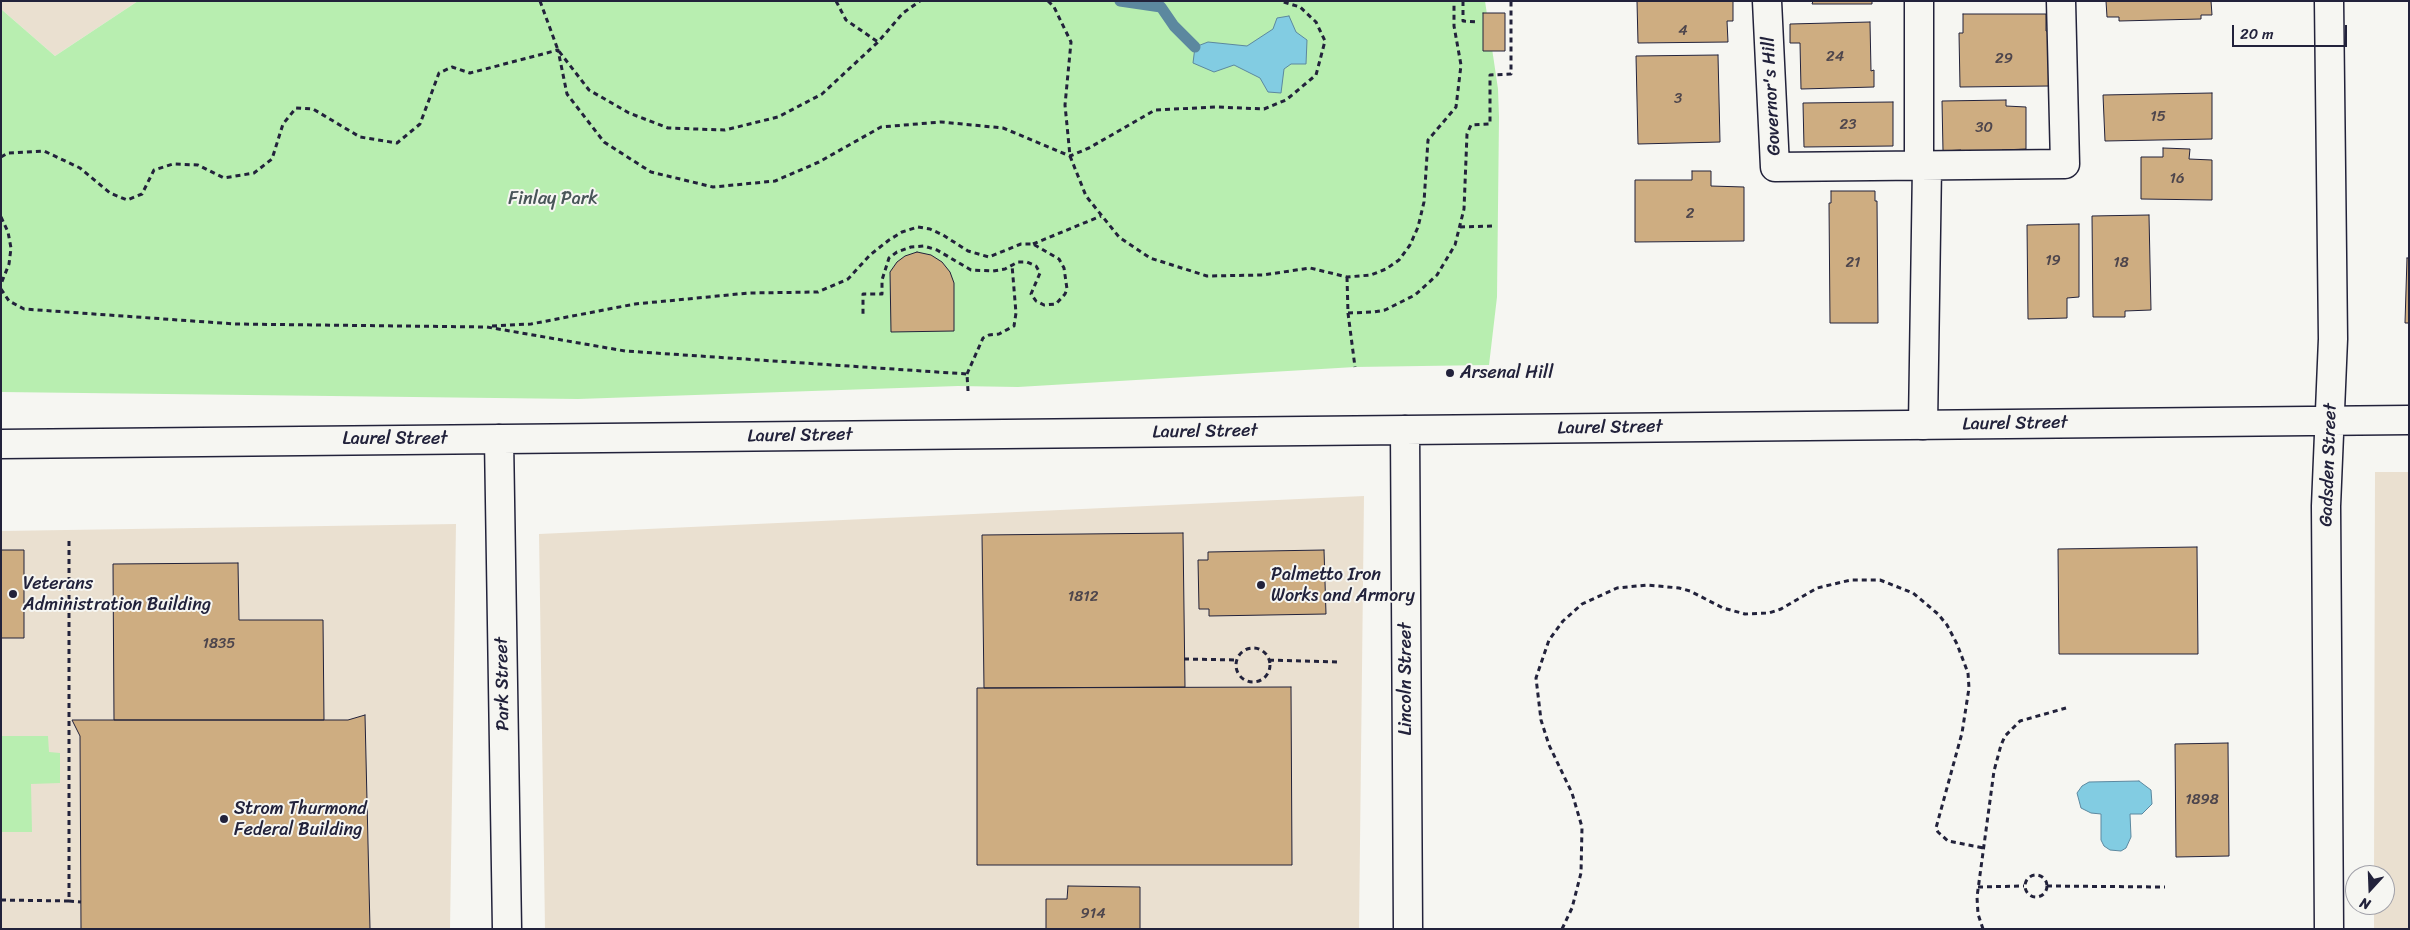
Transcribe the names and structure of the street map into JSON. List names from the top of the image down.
{
  "streets": {
    "street": [
      "Governor's Hill",
      "Laurel Street",
      "Gadsden Street",
      "Lincoln Street",
      "Park Street"
    ]
  },
  "crossings": [
    ["Laurel Street", "Gadsden Street"],
    ["Laurel Street", "Lincoln Street"],
    ["Laurel Street", "Park Street"]
  ],
  "parks": ["Finlay Park"],
  "places": [
    "Arsenal Hill",
    "Palmetto Iron Works and Armory",
    "Veterans Administration Building",
    "Strom Thurmond Federal Building"
  ],
  "house_numbers": [
    "4",
    "24",
    "29",
    "3",
    "15",
    "23",
    "30",
    "16",
    "2",
    "19",
    "21",
    "18",
    "1812",
    "1835",
    "1898",
    "914"
  ],
  "scale_bar": "20 m",
  "north": "bottom"
}
